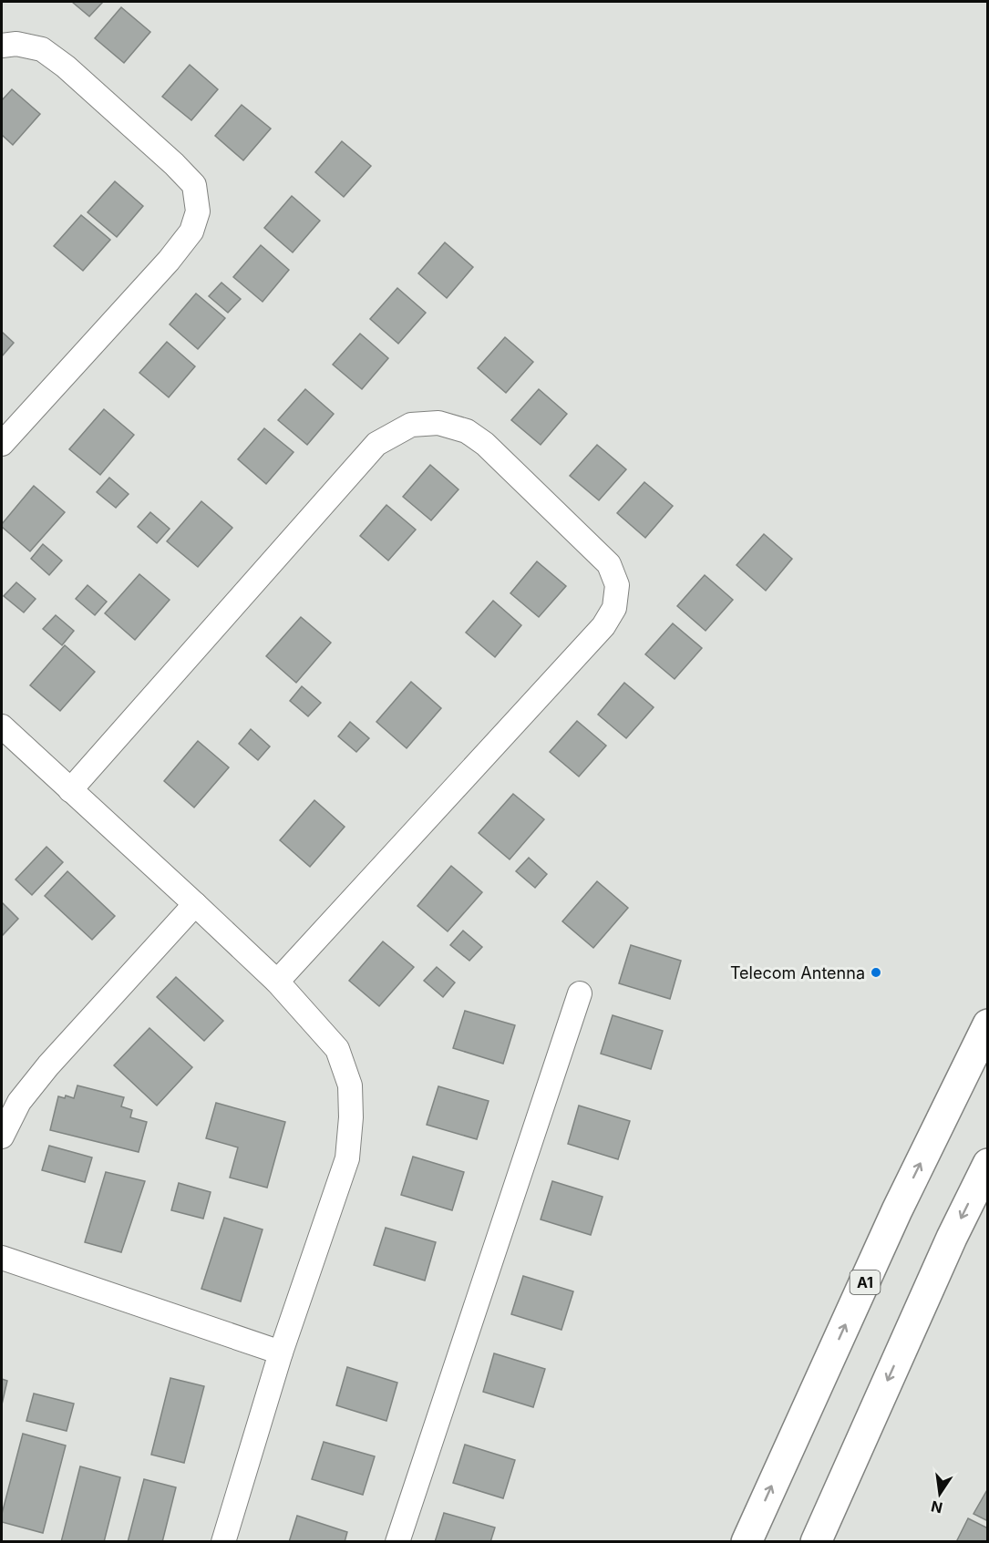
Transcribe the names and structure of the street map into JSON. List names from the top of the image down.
{
  "streets": {
    "highway": ["A1"]
  },
  "places": ["Telecom Antenna"],
  "north": "bottom"
}
